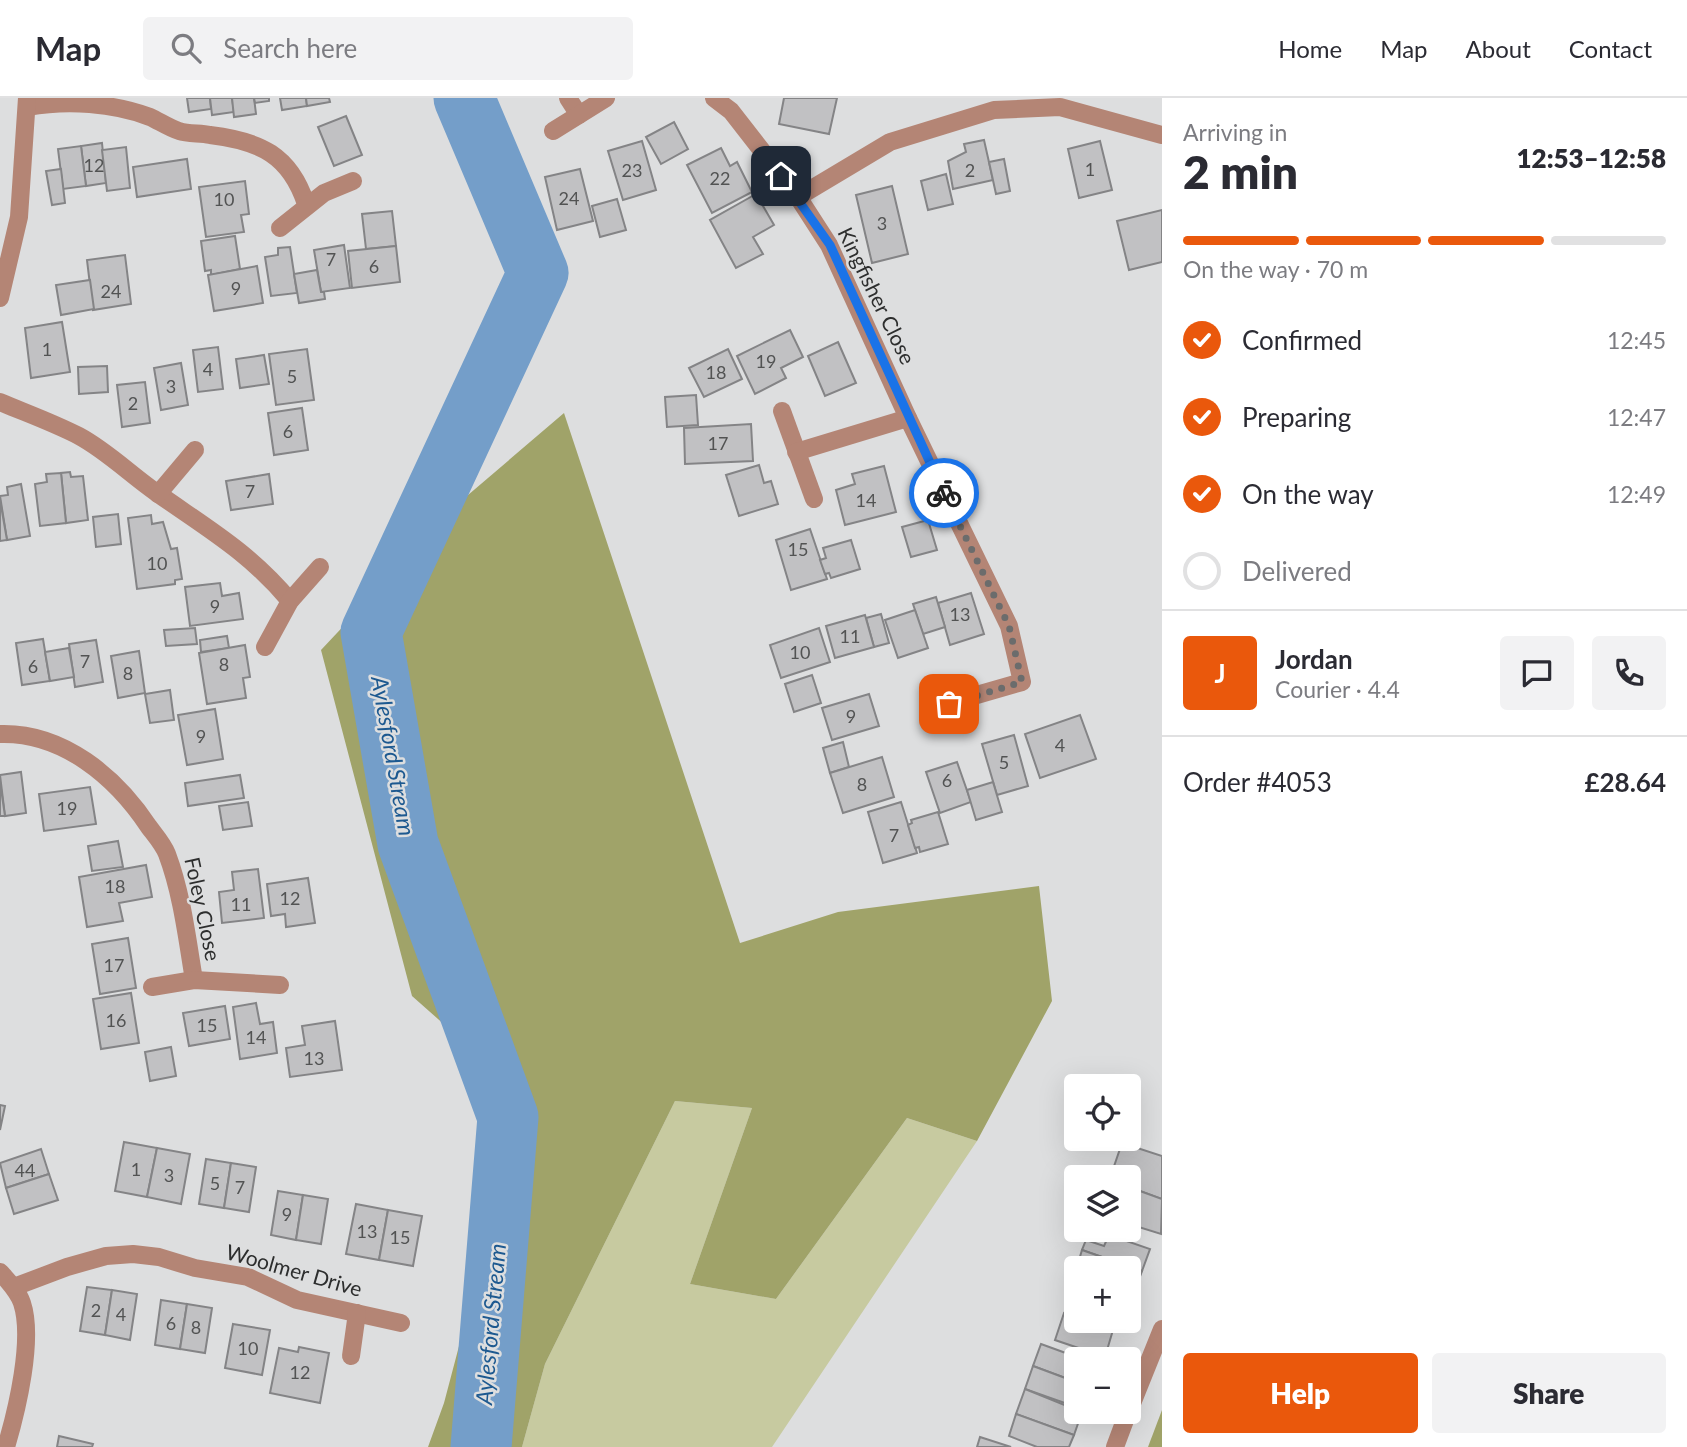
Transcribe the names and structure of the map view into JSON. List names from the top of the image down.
{
  "streets": {
    "street": ["Kingfisher Close", "Foley Close", "Woolmer Drive"]
  },
  "water": ["Aylesford Stream"],
  "house_numbers": [
    "12",
    "1",
    "23",
    "2",
    "22",
    "24",
    "10",
    "3",
    "7",
    "6",
    "9",
    "24",
    "1",
    "19",
    "4",
    "18",
    "5",
    "3",
    "2",
    "6",
    "17",
    "7",
    "14",
    "15",
    "10",
    "9",
    "13",
    "11",
    "10",
    "7",
    "8",
    "6",
    "8",
    "9",
    "9",
    "4",
    "5",
    "6",
    "8",
    "19",
    "7",
    "18",
    "12",
    "11",
    "17",
    "16",
    "15",
    "14",
    "13",
    "1",
    "44",
    "3",
    "5",
    "7",
    "9",
    "13",
    "15",
    "2",
    "4",
    "6",
    "8",
    "10",
    "12"
  ],
  "page": {
    "header": "Map",
    "search": "Search here",
    "nav": [
      "Home",
      "Map",
      "About",
      "Contact"
    ],
    "heading": ["2 min", "Arriving in", "12:53–12:58"],
    "panel": [
      "Jordan",
      "Courier · 4.4",
      "Order #4053",
      "£28.64"
    ],
    "bar": "On the way · 70 m",
    "list": [
      ["Confirmed", "12:45"],
      ["Preparing", "12:47"],
      ["On the way", "12:49"],
      "Delivered"
    ],
    "round": "J",
    "map_buttons": ["+", "−"],
    "buttons": ["Help", "Share"]
  }
}
